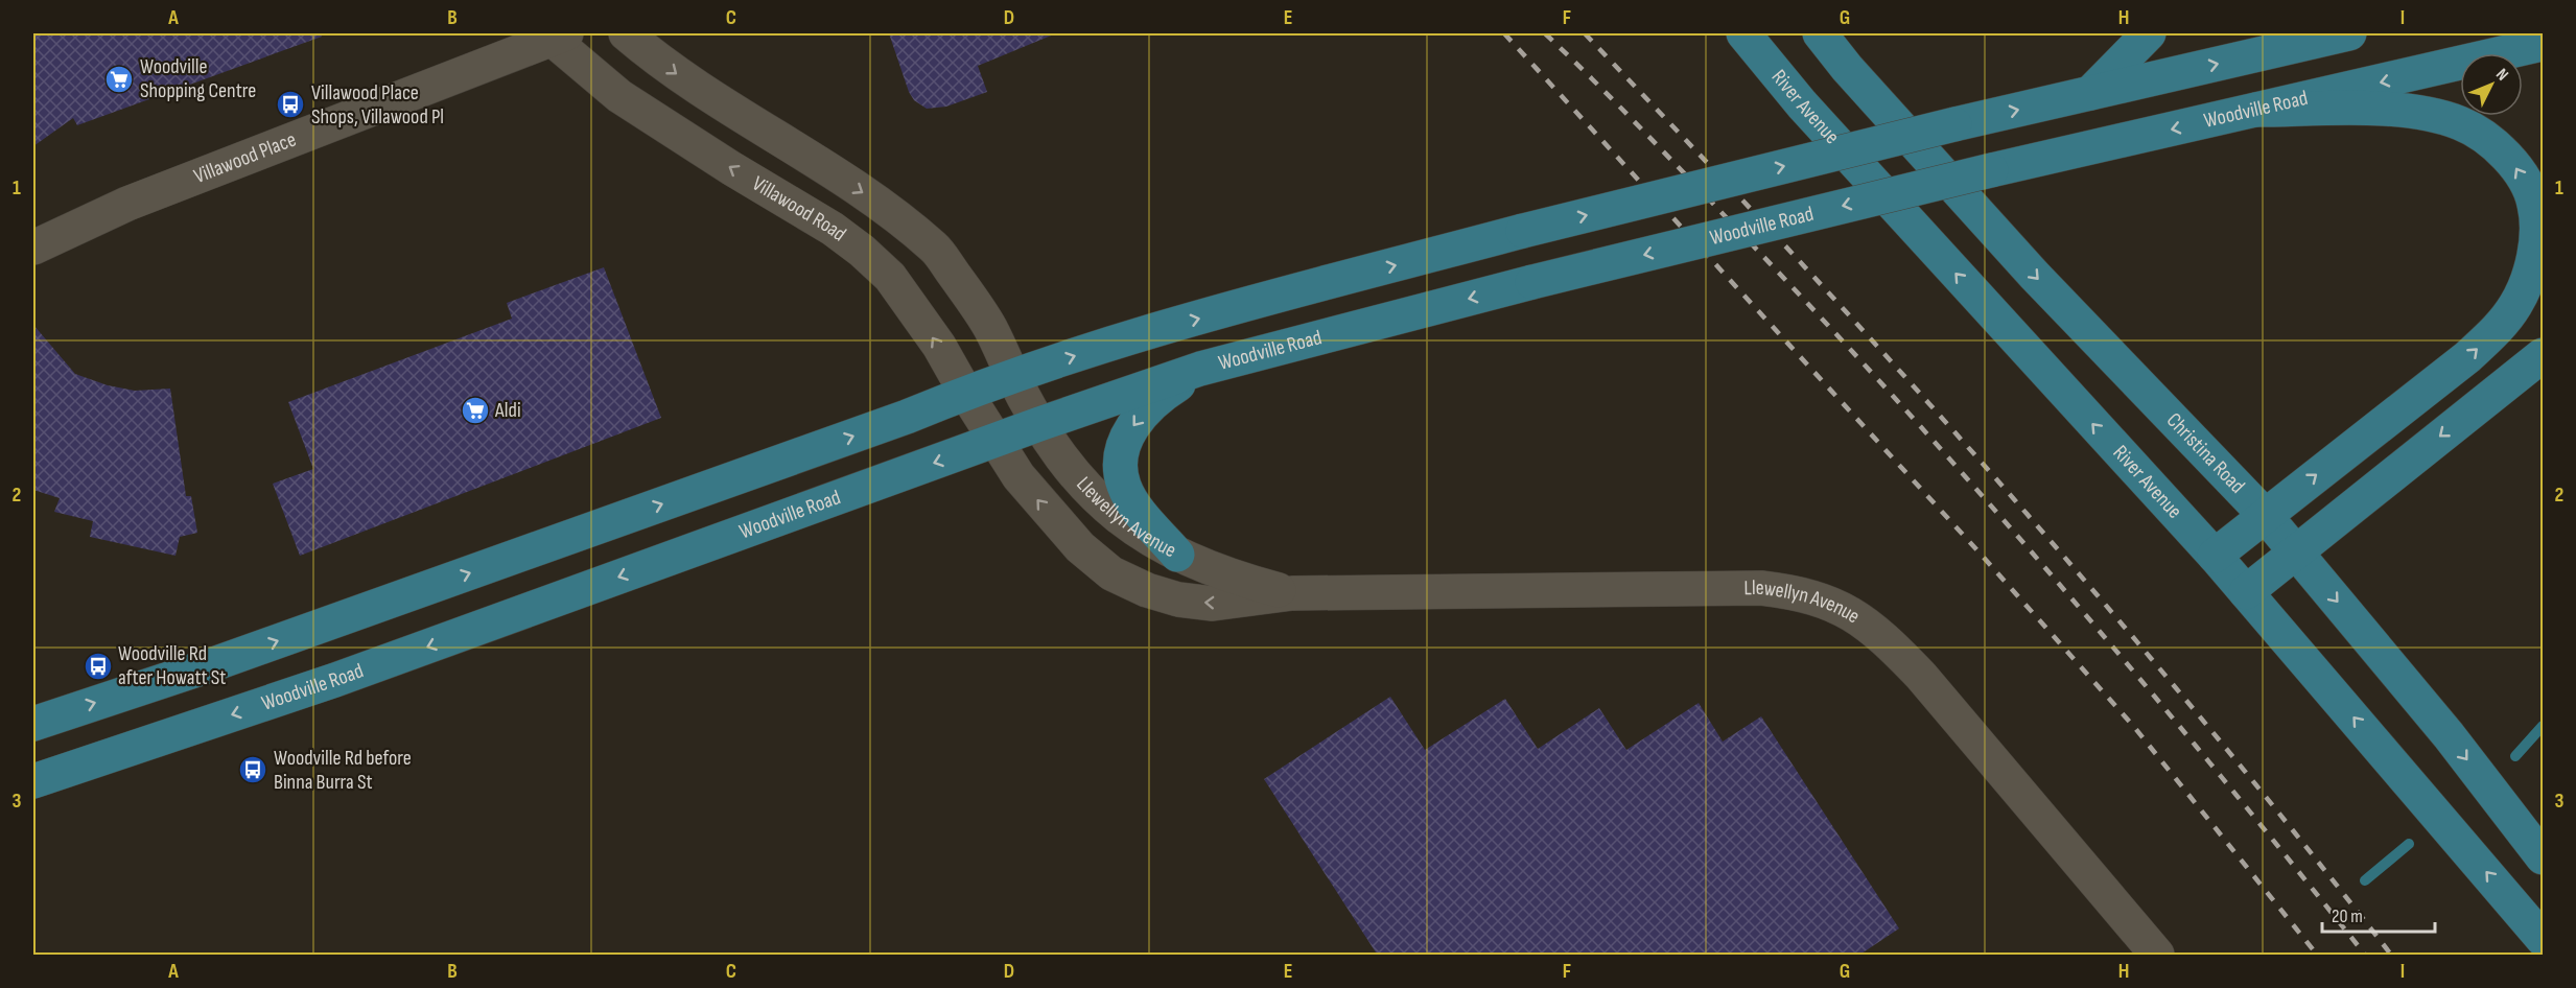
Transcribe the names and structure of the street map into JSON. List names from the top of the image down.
{
  "streets": {
    "main road": ["River Avenue", "Woodville Road", "Christina Road"],
    "street": ["Villawood Place", "Villawood Road", "Llewellyn Avenue"]
  },
  "crossings": [
    ["Woodville Road", "Villawood Road"],
    ["Woodville Road", "Llewellyn Avenue"],
    ["Villawood Place", "Villawood Road"],
    ["Villawood Road", "Llewellyn Avenue"]
  ],
  "one_way": ["River Avenue", "Christina Road"],
  "places": {
    "supermarket": ["Woodville Shopping Centre", "Aldi"],
    "bus stop": ["Villawood Place Shops, Villawood Pl", "Woodville Rd after Howatt St", "Woodville Rd before Binna Burra St"]
  },
  "scale_bar": "20 m",
  "north": "top right",
  "grid": {
    "columns": [
      "A",
      "B",
      "C",
      "D",
      "E",
      "F",
      "G",
      "H",
      "I"
    ],
    "rows": ["1", "2", "3"]
  }
}
